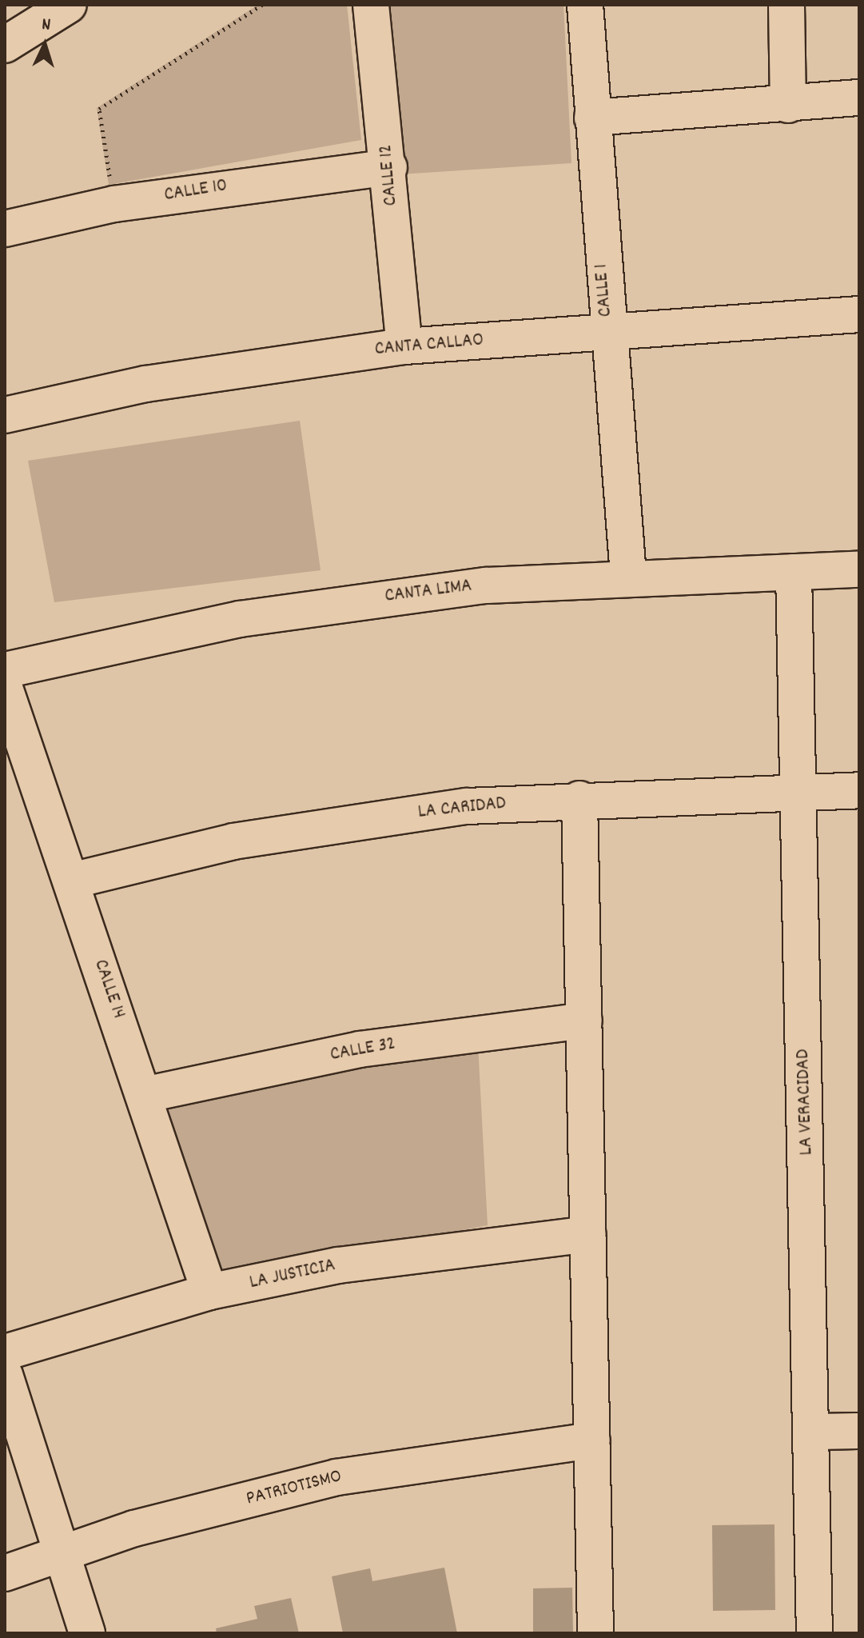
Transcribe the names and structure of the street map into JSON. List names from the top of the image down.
{
  "streets": {
    "street": [
      "CALLE 12",
      "CALLE 10",
      "CALLE 1",
      "CANTA CALLAO",
      "CANTA LIMA",
      "LA CARIDAD",
      "CALLE 14",
      "CALLE 32",
      "LA VERACIDAD",
      "LA JUSTICIA",
      "PATRIOTISMO"
    ]
  },
  "crossings": [
    ["CALLE 12", "CALLE 10"],
    ["CALLE 12", "CANTA CALLAO"],
    ["CALLE 1", "CANTA CALLAO"],
    ["CALLE 1", "CANTA LIMA"],
    ["CANTA LIMA", "LA VERACIDAD"],
    ["LA CARIDAD", "CALLE 14"],
    ["LA CARIDAD", "LA VERACIDAD"],
    ["CALLE 14", "CALLE 32"],
    ["CALLE 14", "LA JUSTICIA"]
  ],
  "north": "top"
}
